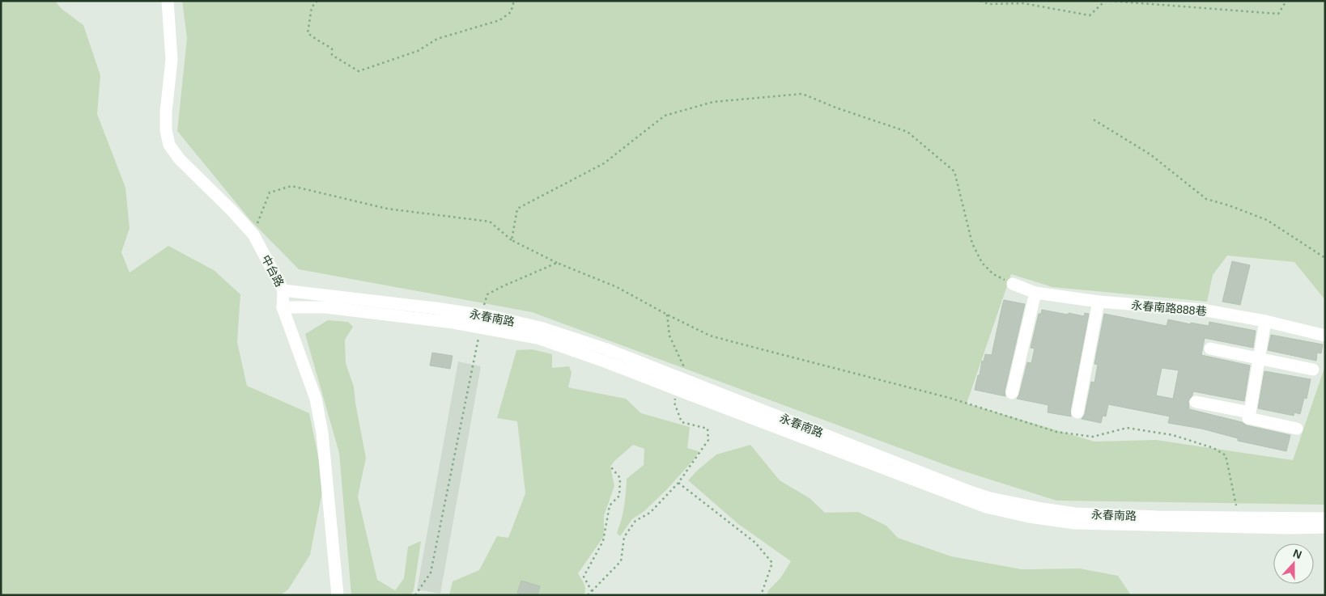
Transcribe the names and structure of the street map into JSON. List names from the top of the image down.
{
  "streets": {
    "street": ["中台路", "永春南路888巷", "永春南路"]
  },
  "crossings": [
    ["中台路", "永春南路"]
  ],
  "north": "top"
}
